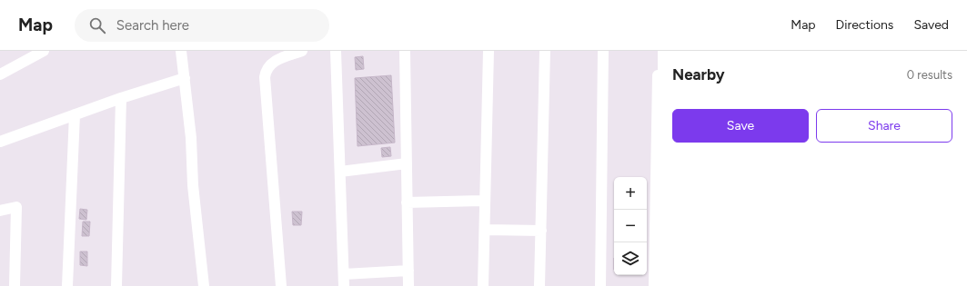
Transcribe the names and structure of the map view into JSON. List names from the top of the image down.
{
  "page": {
    "header": "Map",
    "search": "Search here",
    "nav": ["Map", "Directions", "Saved"],
    "heading": ["Nearby", "0 results"],
    "buttons": ["Save", "Share"],
    "map_buttons": ["+", "−"]
  }
}
